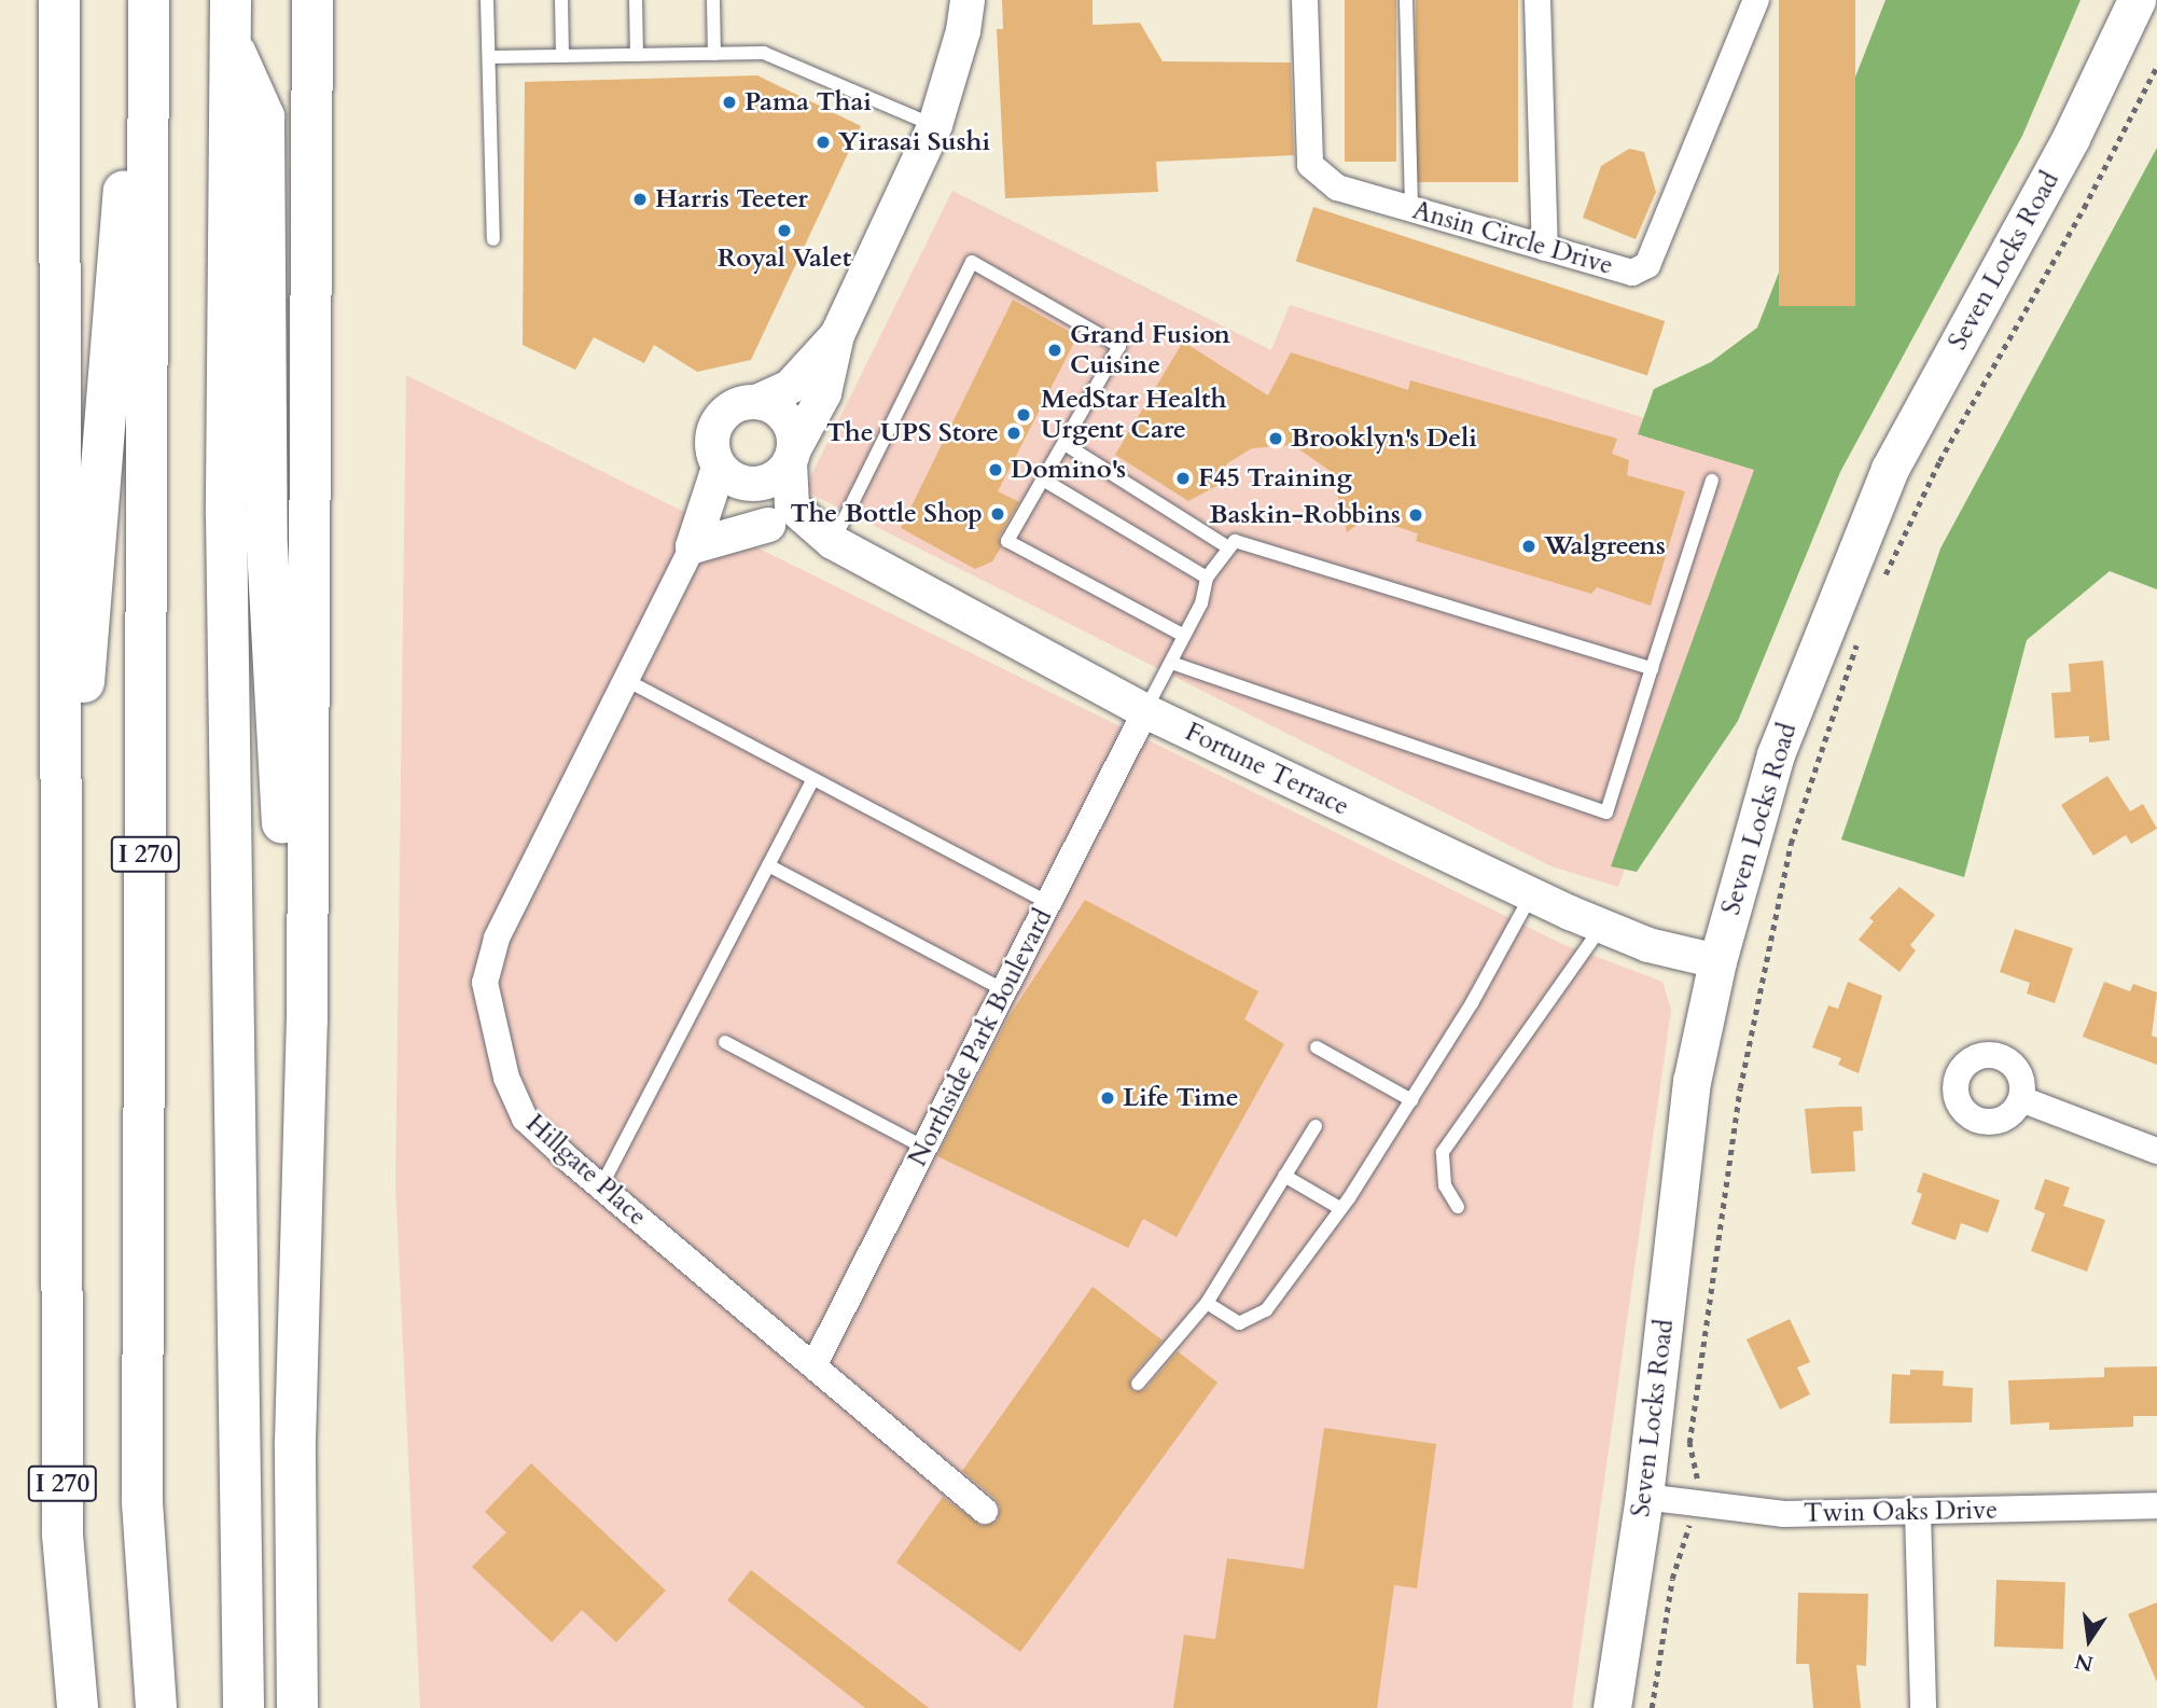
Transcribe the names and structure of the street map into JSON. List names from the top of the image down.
{
  "streets": {
    "highway": ["I 270"],
    "main road": ["Seven Locks Road"],
    "street": [
      "Ansin Circle Drive",
      "Fortune Terrace",
      "Northside Park Boulevard",
      "Hillgate Place",
      "Twin Oaks Drive"
    ]
  },
  "crossings": [
    ["Seven Locks Road", "Fortune Terrace"],
    ["Seven Locks Road", "Twin Oaks Drive"],
    ["Fortune Terrace", "Northside Park Boulevard"],
    ["Northside Park Boulevard", "Hillgate Place"]
  ],
  "places": [
    "Pama Thai",
    "Yirasai Sushi",
    "Harris Teeter",
    "Royal Valet",
    "Grand Fusion Cuisine",
    "MedStar Health Urgent Care",
    "The UPS Store",
    "Brooklyn's Deli",
    "Domino's",
    "F45 Training",
    "The Bottle Shop",
    "Baskin-Robbins",
    "Walgreens",
    "Life Time"
  ],
  "north": "bottom"
}
